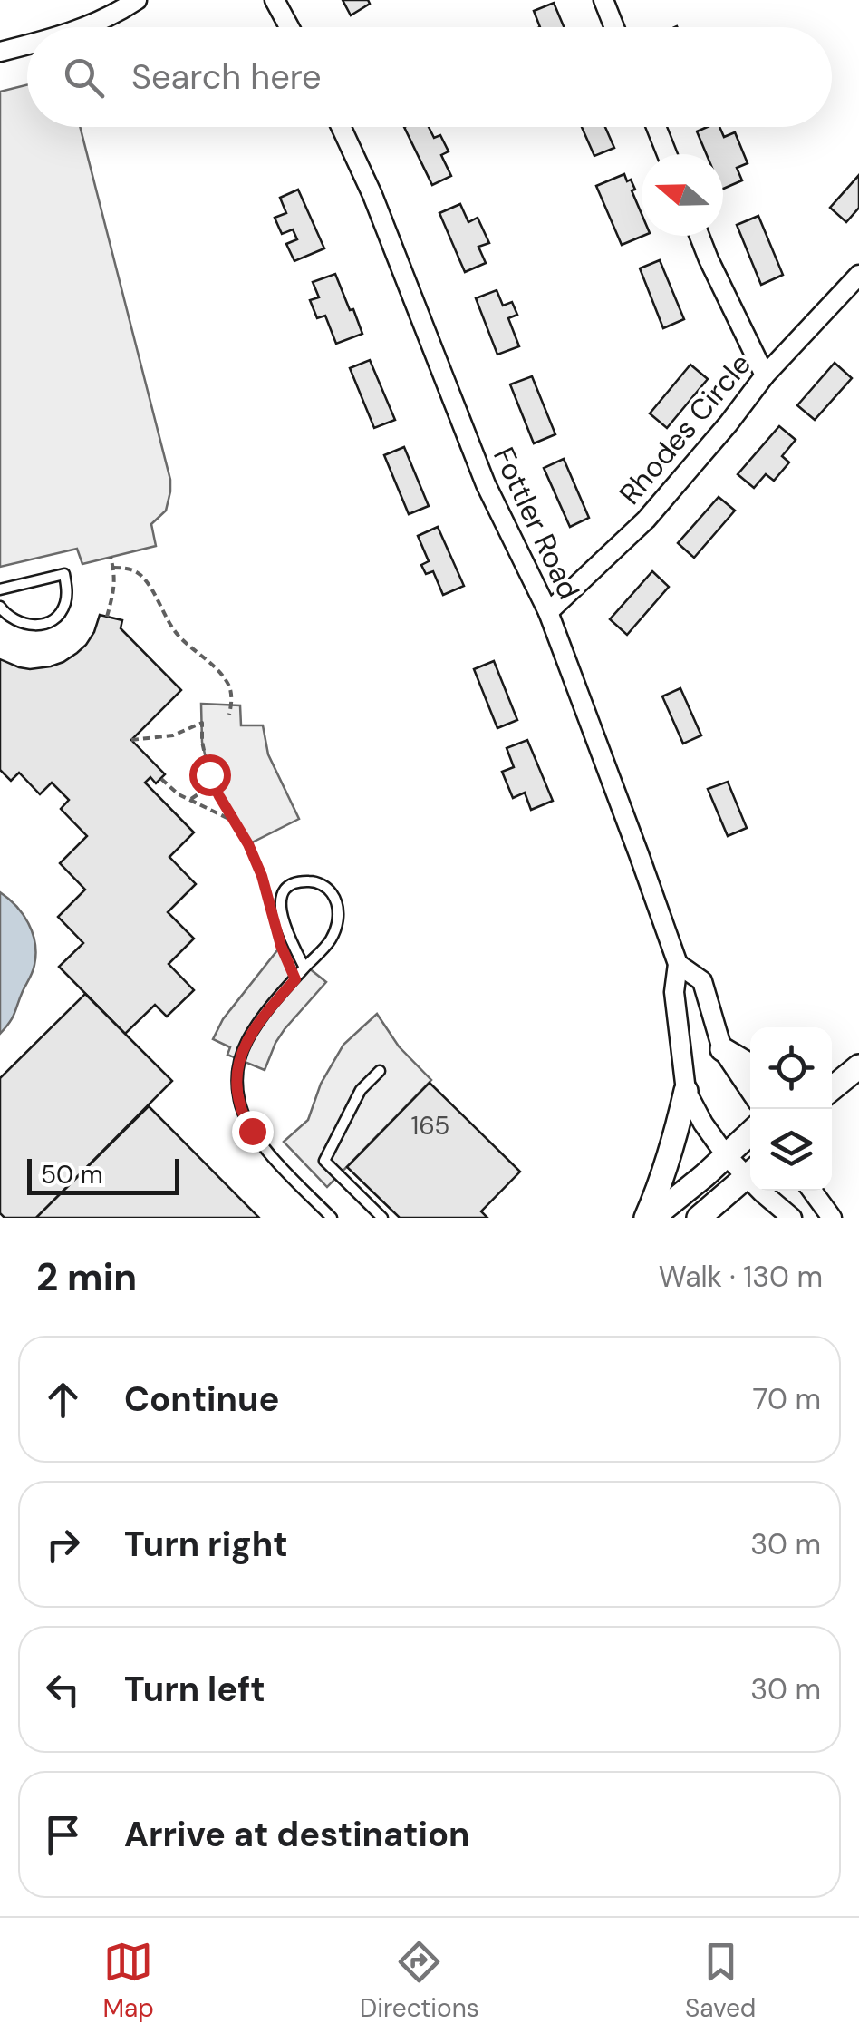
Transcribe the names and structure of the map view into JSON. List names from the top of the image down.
{
  "streets": {
    "street": ["Rhodes Circle", "Fottler Road"]
  },
  "crossings": [
    ["Rhodes Circle", "Fottler Road"]
  ],
  "house_numbers": ["165"],
  "scale_bar": "50 m",
  "north": "left",
  "page": {
    "search": "Search here",
    "scale": "50 m",
    "heading": ["2 min", "Walk · 130 m"],
    "list": [
      ["Continue", "70 m"],
      ["Turn right", "30 m"],
      ["Turn left", "30 m"],
      "Arrive at destination"
    ],
    "nav": ["Map", "Directions", "Saved"]
  }
}
